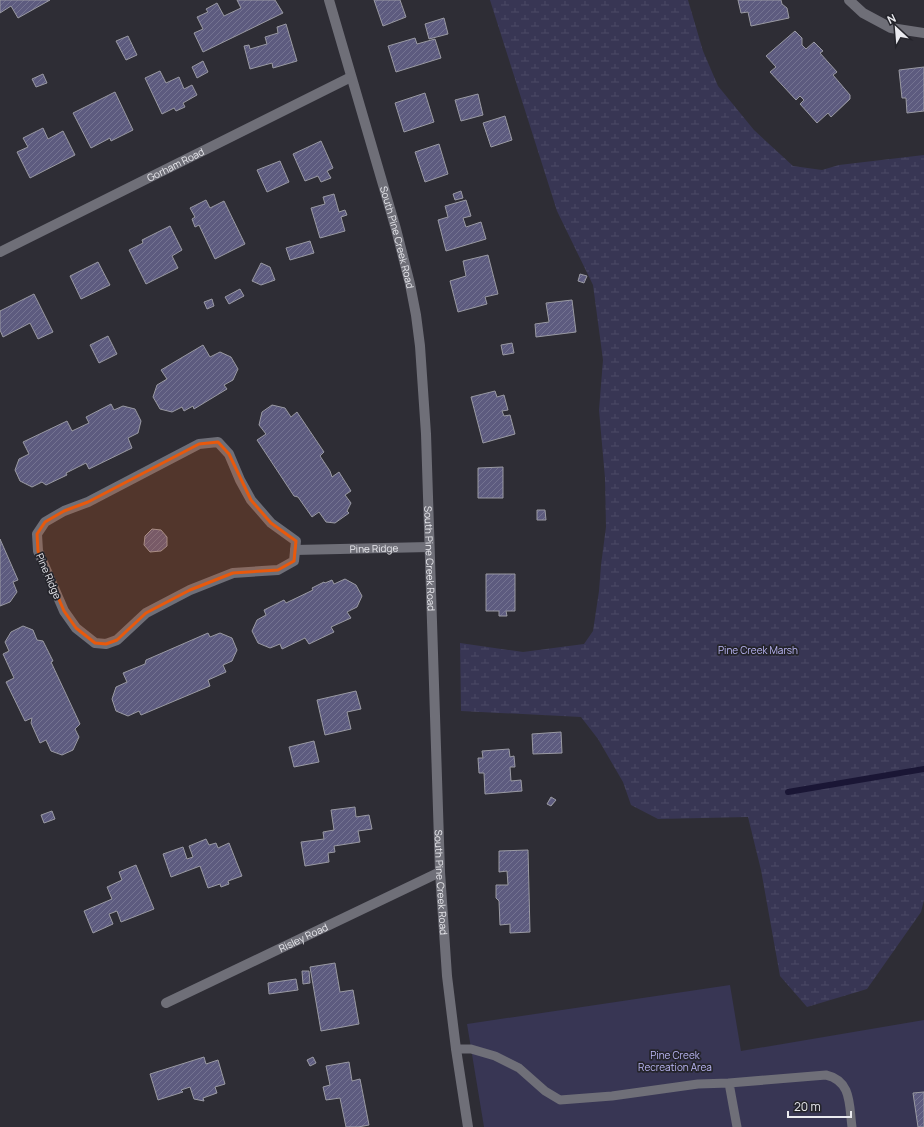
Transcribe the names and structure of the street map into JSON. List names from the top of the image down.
{
  "streets": {
    "street": [
      "Gorham Road",
      "South Pine Creek Road",
      "Pine Ridge",
      "Risley Road"
    ]
  },
  "crossings": [
    ["Gorham Road", "South Pine Creek Road"],
    ["South Pine Creek Road", "Pine Ridge"],
    ["South Pine Creek Road", "Risley Road"]
  ],
  "parks": ["Pine Creek Marsh", "Pine Creek Recreation Area"],
  "scale_bar": "20 m",
  "north": "top left"
}
